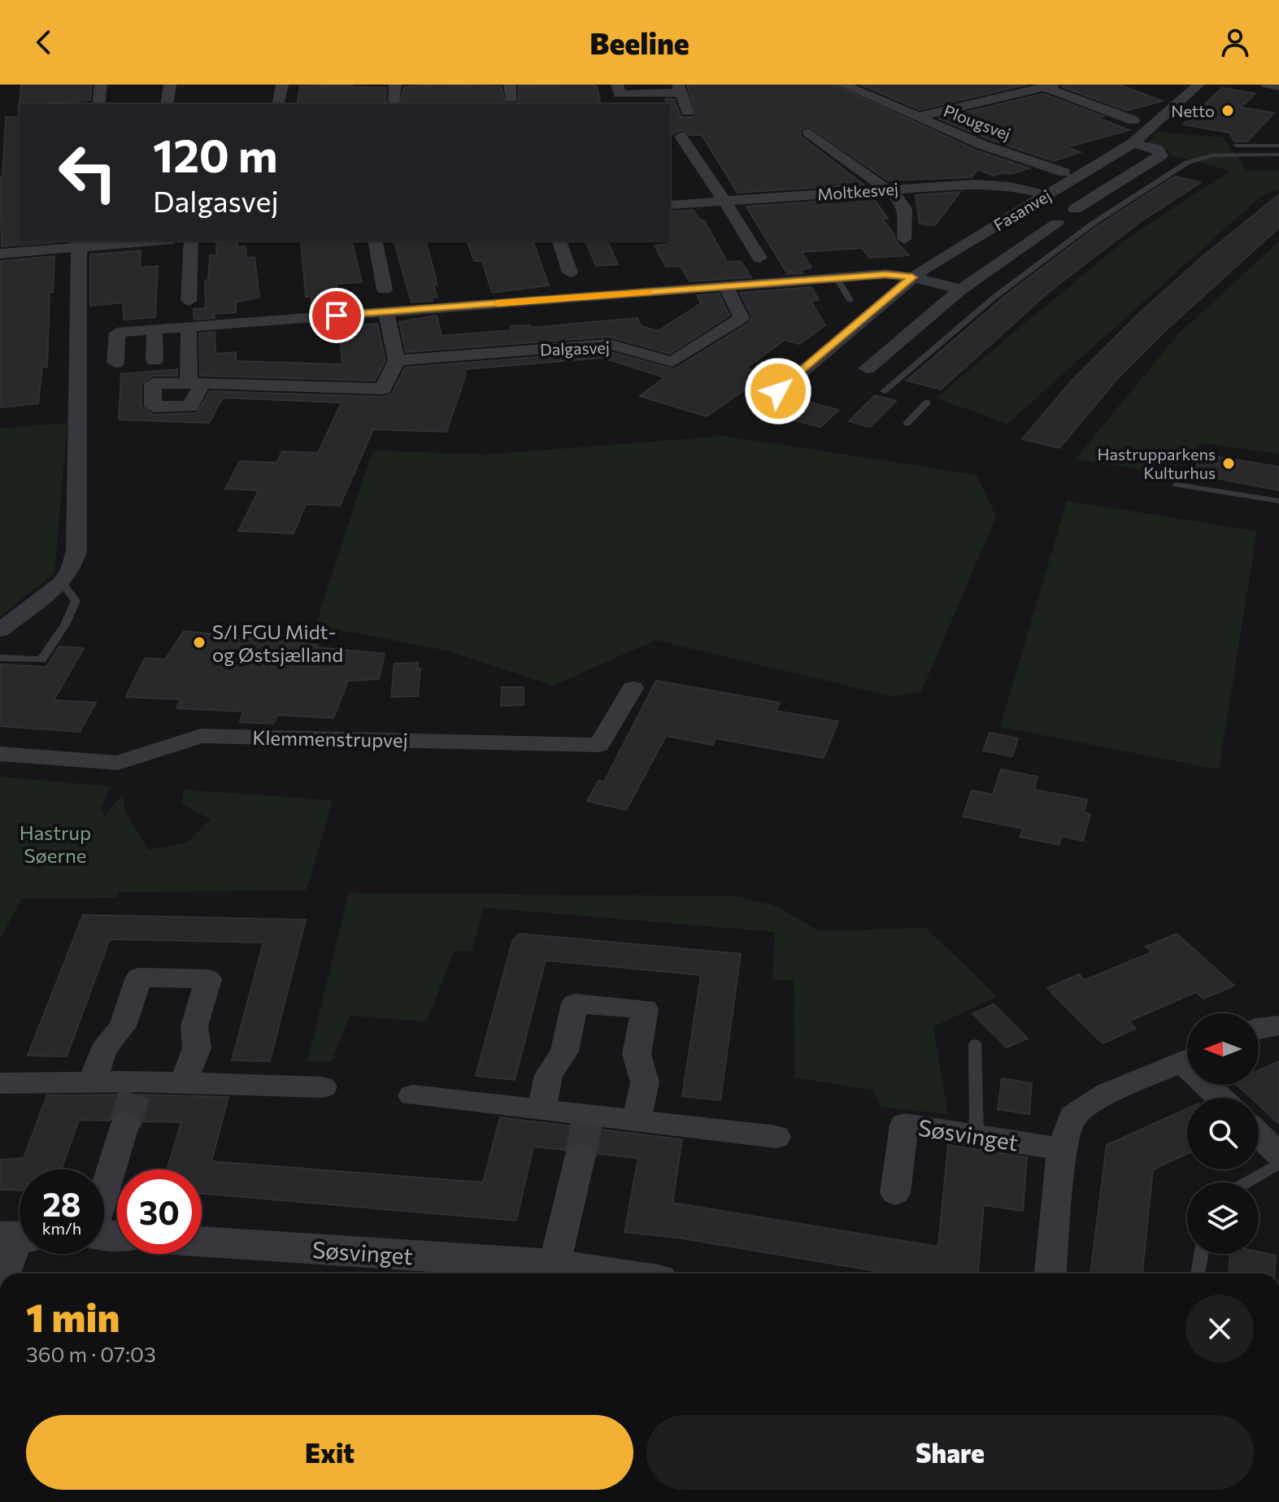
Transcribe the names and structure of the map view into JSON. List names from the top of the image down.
{
  "streets": {
    "street": [
      "Plougsvej",
      "Moltkesvej",
      "Fasanvej",
      "Dalgasvej",
      "Klemmenstrupvej",
      "Søsvinget"
    ]
  },
  "crossings": [
    ["Moltkesvej", "Fasanvej"]
  ],
  "parks": ["Hastrup Søerne"],
  "places": ["Netto", "Hastrupparkens Kulturhus", "S/I FGU Midt- og Østsjælland"],
  "north": "left",
  "page": {
    "header": "Beeline",
    "turn": ["120 m", "Dalgasvej"],
    "speed": "28 km/h",
    "limit": "30",
    "heading": ["1 min", "360 m · 07:03"],
    "buttons": ["Exit", "Share"]
  }
}
